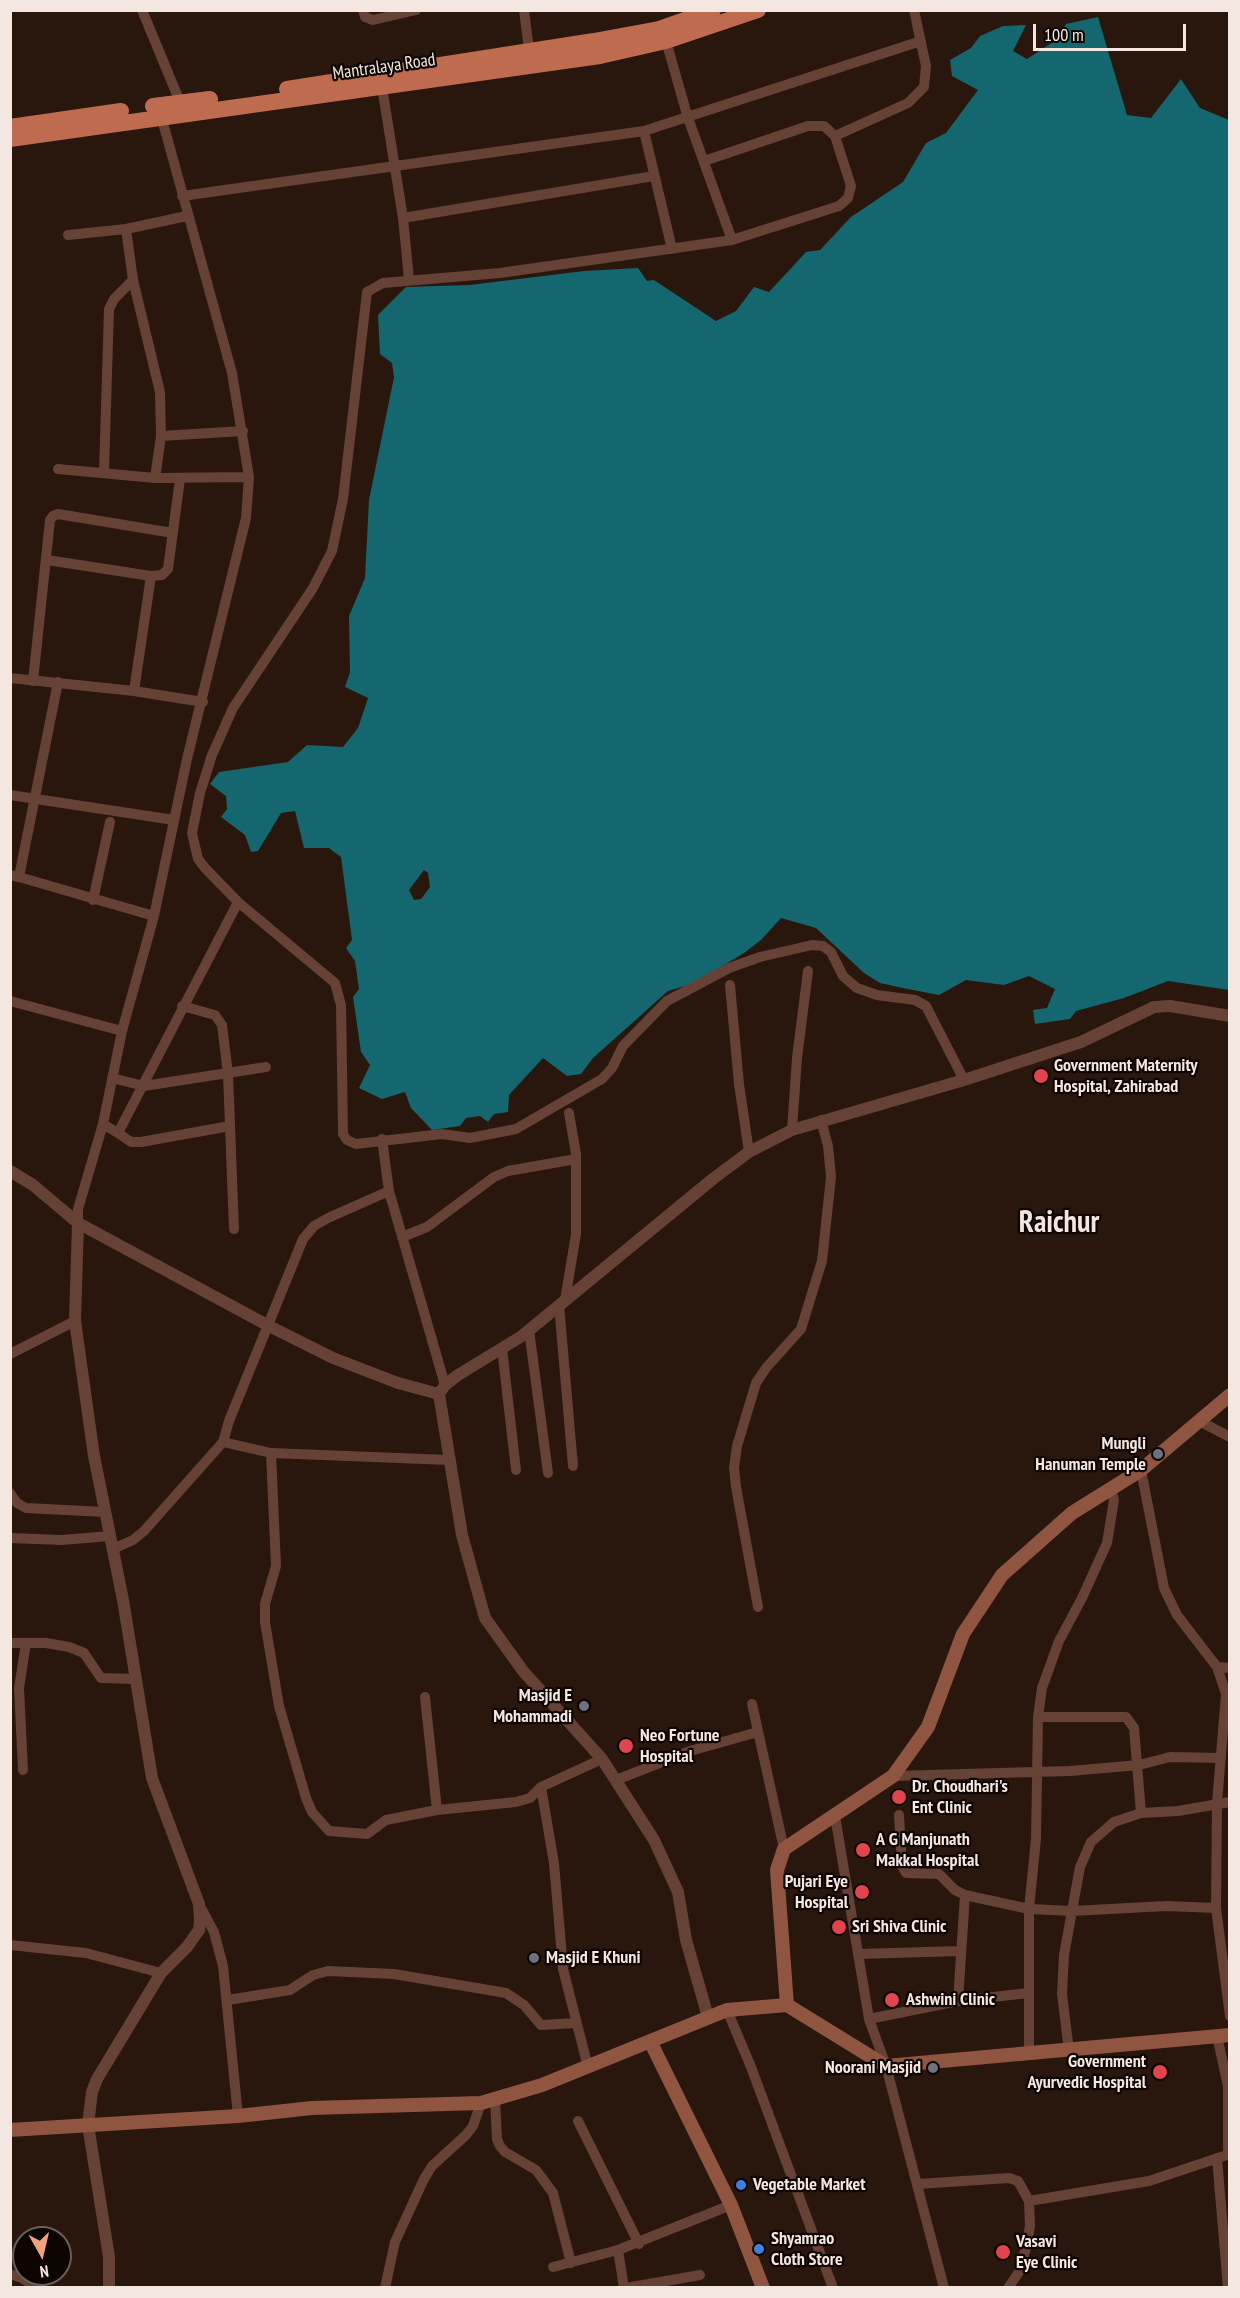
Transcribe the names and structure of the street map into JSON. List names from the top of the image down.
{
  "streets": {
    "highway": ["Mantralaya Road"]
  },
  "districts": ["Raichur"],
  "places": [
    "Government Maternity Hospital, Zahirabad",
    "Mungli Hanuman Temple",
    "Masjid E Mohammadi",
    "Neo Fortune Hospital",
    "Dr. Choudhari's Ent Clinic",
    "A G Manjunath Makkal Hospital",
    "Pujari Eye Hospital",
    "Sri Shiva Clinic",
    "Masjid E Khuni",
    "Ashwini Clinic",
    "Noorani Masjid",
    "Government Ayurvedic Hospital",
    "Vegetable Market",
    "Shyamrao Cloth Store",
    "Vasavi Eye Clinic"
  ],
  "scale_bar": "100 m",
  "north": "bottom"
}
